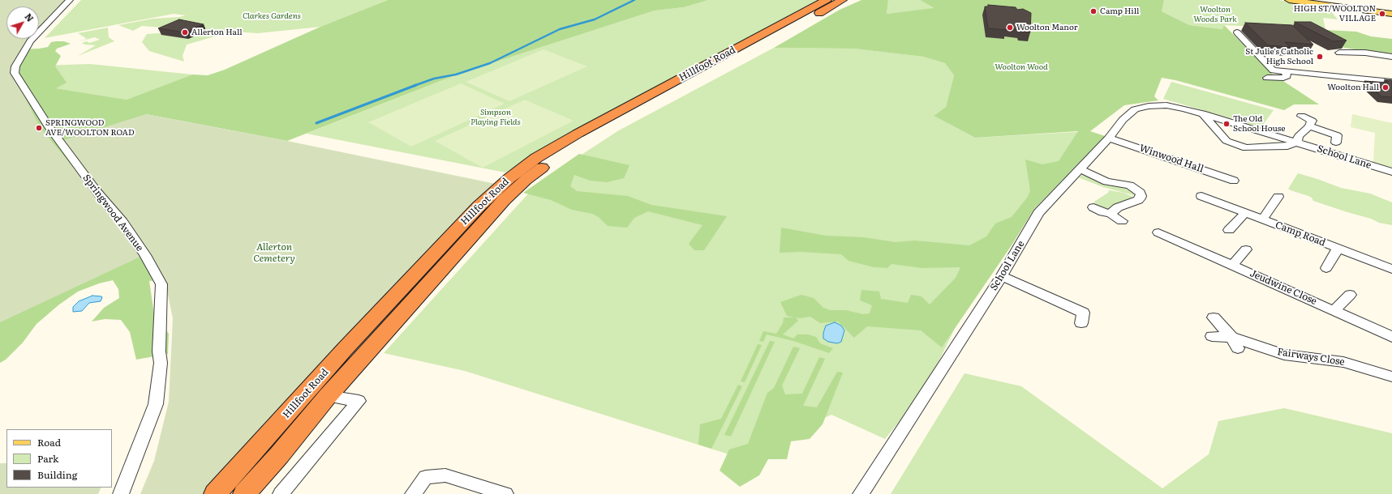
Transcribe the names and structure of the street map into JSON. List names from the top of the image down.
{
  "streets": {
    "highway": ["Hillfoot Road"],
    "street": [
      "School Lane",
      "Winwood Hall",
      "Springwood Avenue",
      "Camp Road",
      "Jeudwine Close",
      "Fairways Close"
    ]
  },
  "crossings": [
    ["School Lane", "Winwood Hall"]
  ],
  "parks": [
    "Woolton Woods Park",
    "Clarkes Gardens",
    "Woolton Wood",
    "Simpson Playing Fields",
    "Allerton Cemetery"
  ],
  "places": [
    "Camp Hill",
    "HIGH ST/WOOLTON VILLAGE",
    "Woolton Manor",
    "Allerton Hall",
    "St Julie's Catholic High School",
    "Woolton Hall",
    "The Old School House",
    "SPRINGWOOD AVE/WOOLTON ROAD"
  ],
  "legend": ["Road", "Park", "Building"],
  "north": "top right"
}
